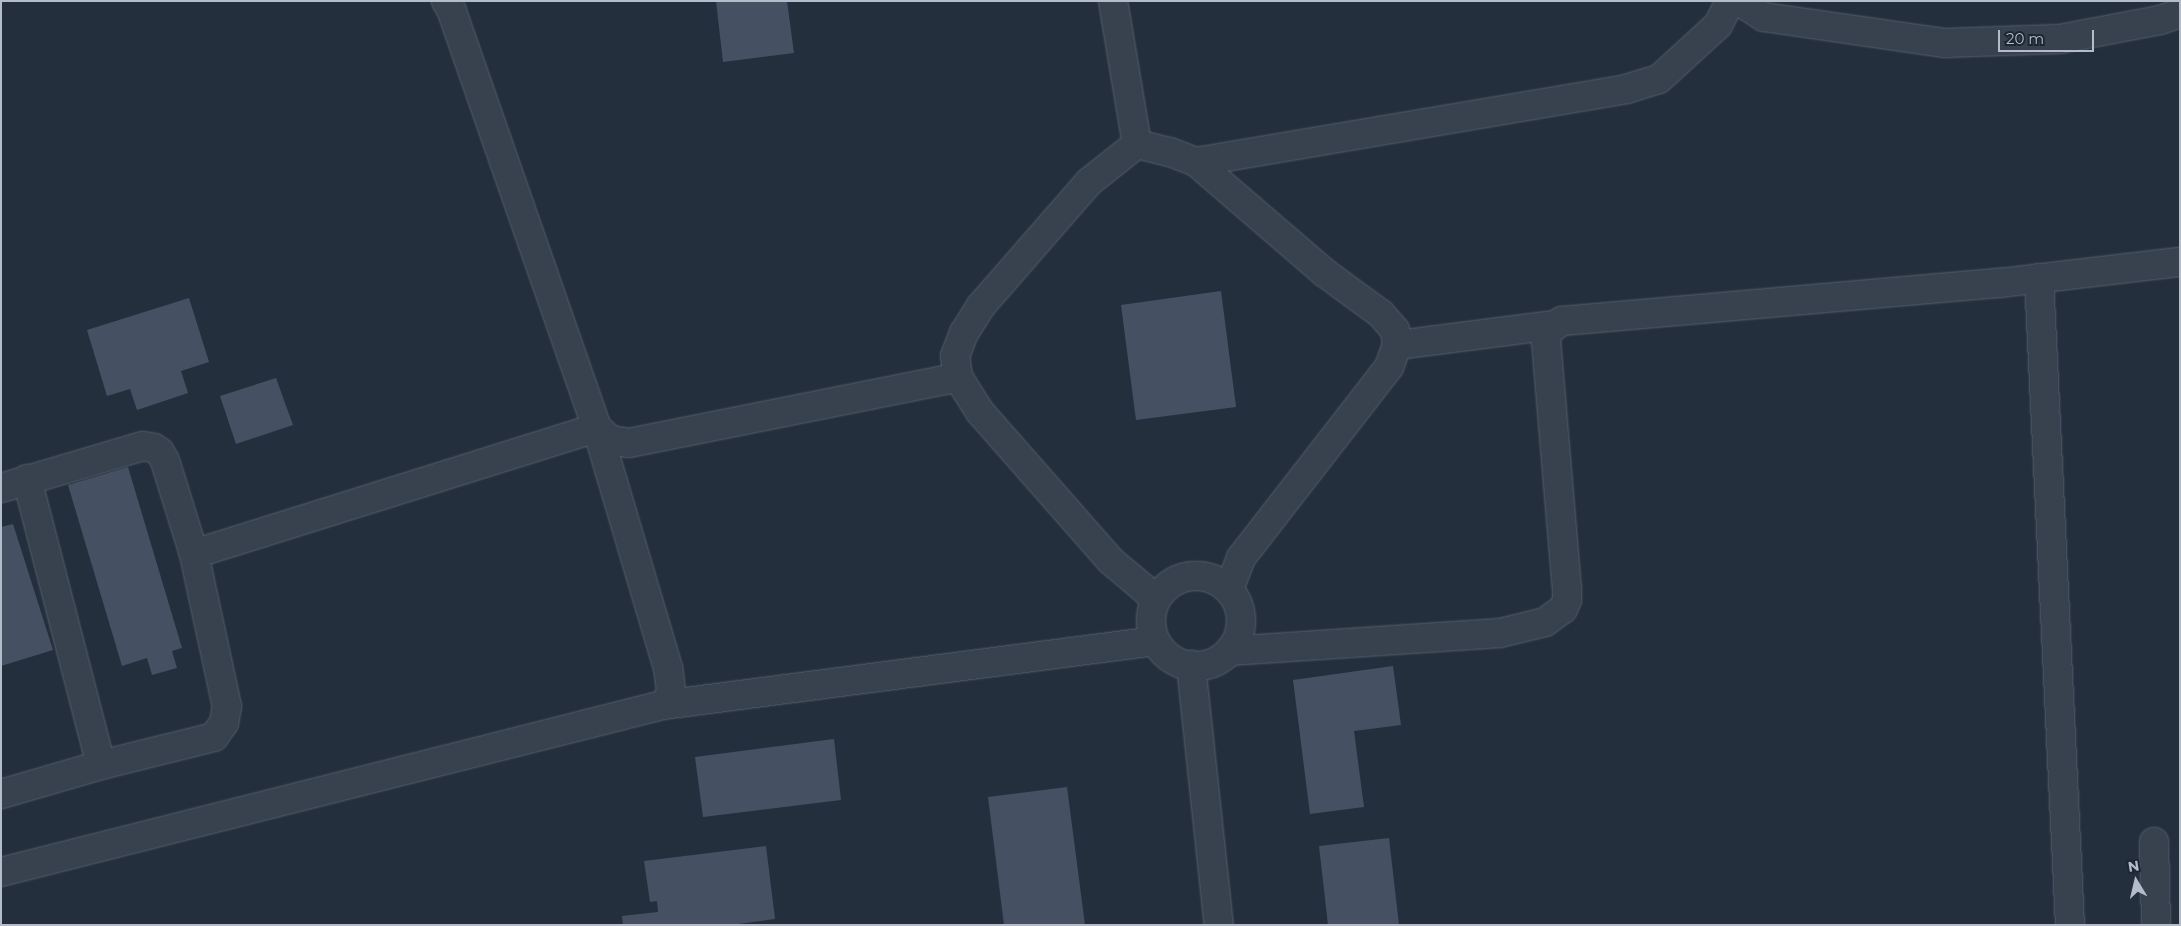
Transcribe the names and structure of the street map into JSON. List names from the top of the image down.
{
  "scale_bar": "20 m",
  "north": "top"
}
